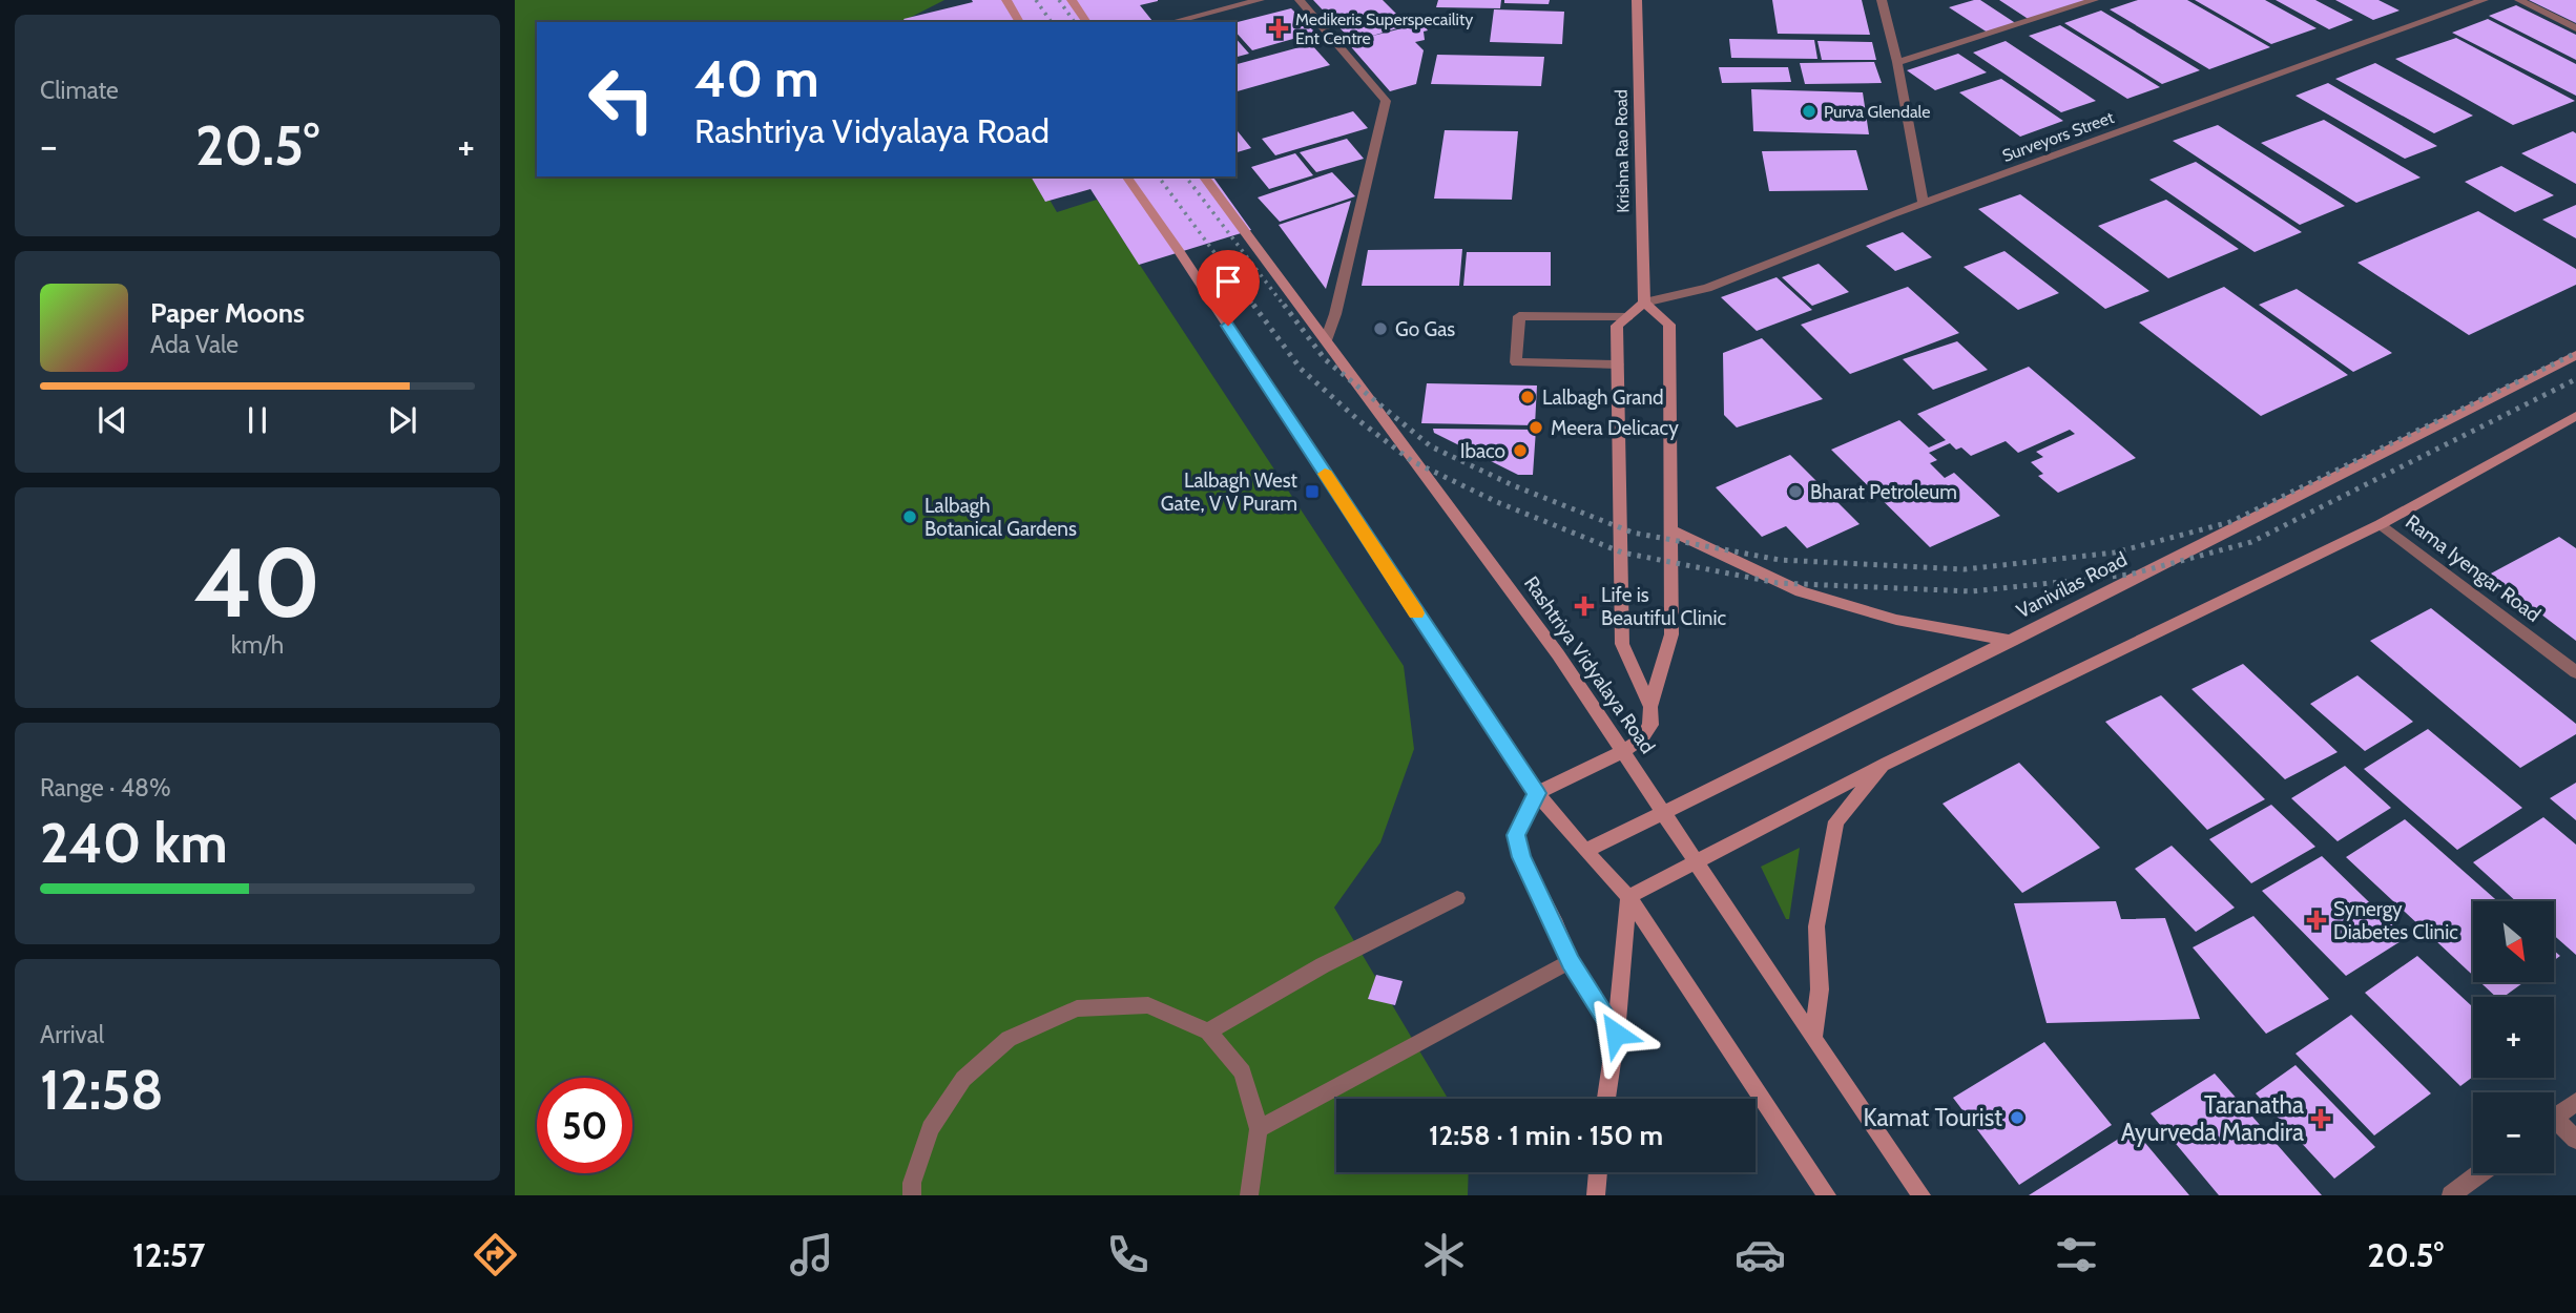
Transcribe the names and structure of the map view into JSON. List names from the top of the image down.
{
  "streets": {
    "main road": ["Krishna Rao Road", "Vanivilas Road", "Rashtriya Vidyalaya Road"],
    "street": ["Surveyors Street", "Rama Iyengar Road"]
  },
  "crossings": [
    ["Surveyors Street", "Krishna Rao Road"],
    ["Vanivilas Road", "Rashtriya Vidyalaya Road"]
  ],
  "places": {
    "health": [
      "Medikeris Superspecaility Ent Centre",
      "Life is Beautiful Clinic",
      "Synergy Diabetes Clinic",
      "Taranatha Ayurveda Mandira"
    ],
    "other": [
      "Purva Glendale",
      "Go Gas",
      "Lalbagh Grand",
      "Meera Delicacy",
      "Ibaco",
      "Bharat Petroleum",
      "Lalbagh Botanical Gardens",
      "Kamat Tourist"
    ],
    "transit": ["Lalbagh West Gate, V V Puram"]
  },
  "north": "bottom right",
  "page": {
    "tile": [
      "Climate",
      ["40", "km/h"],
      ["Range · 48%", "240 km"],
      ["Arrival", "12:58"]
    ],
    "turn": ["40 m", "Rashtriya Vidyalaya Road"],
    "heat": ["−", "20.5°", "+"],
    "song": ["Paper Moons", "Ada Vale"],
    "map_buttons": ["+", "−"],
    "limit": "50",
    "trip": "12:58 · 1 min · 150 m",
    "tabs": ["12:57", "20.5°"]
  }
}
